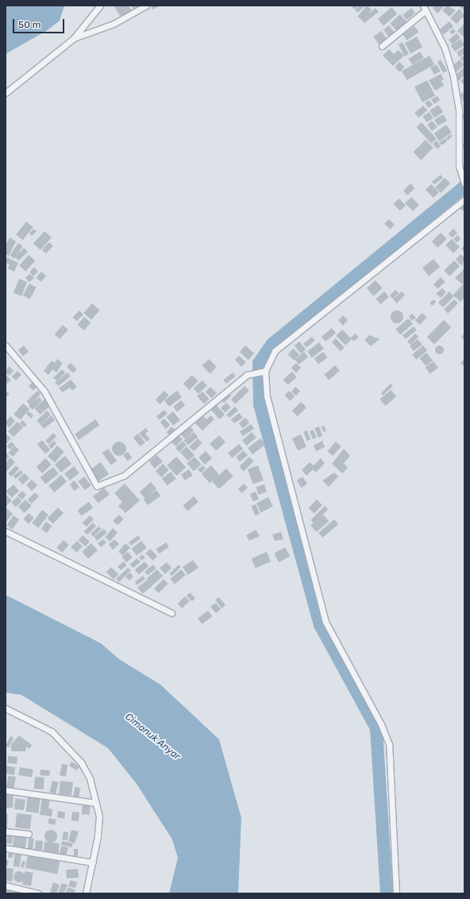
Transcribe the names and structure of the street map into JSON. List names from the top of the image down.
{
  "water": ["Cimanuk Anyar"],
  "scale_bar": "50 m"
}
